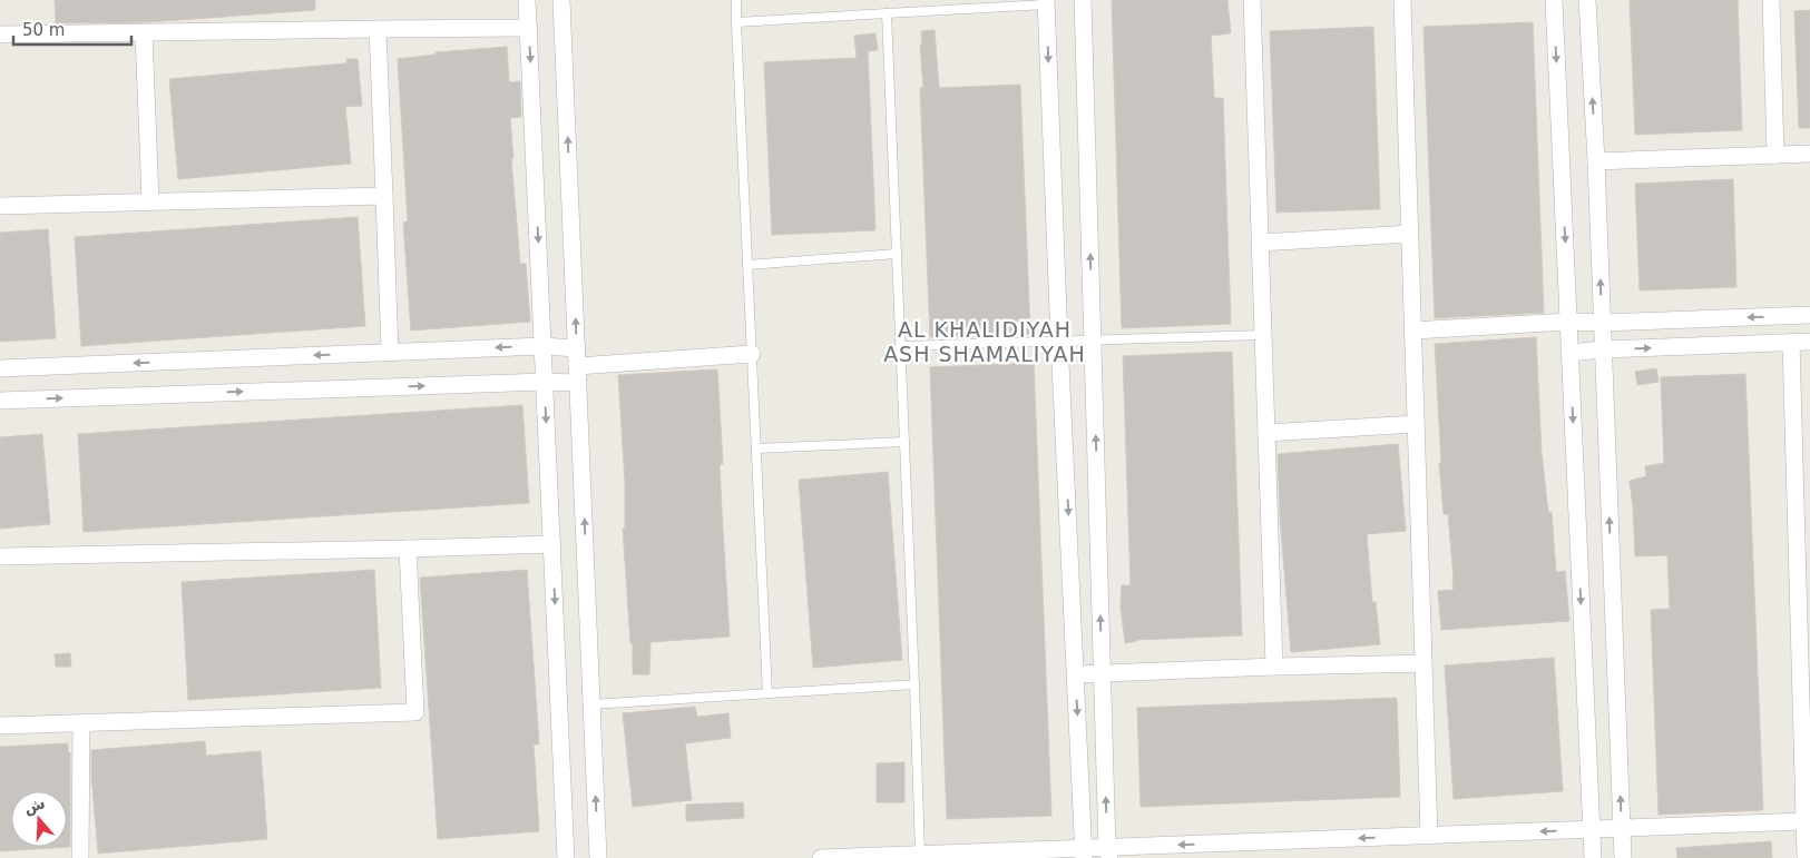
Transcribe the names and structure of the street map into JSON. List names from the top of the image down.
{
  "districts": ["AL KHALIDIYAH ASH SHAMALIYAH"],
  "scale_bar": "50 m",
  "north": "top"
}
